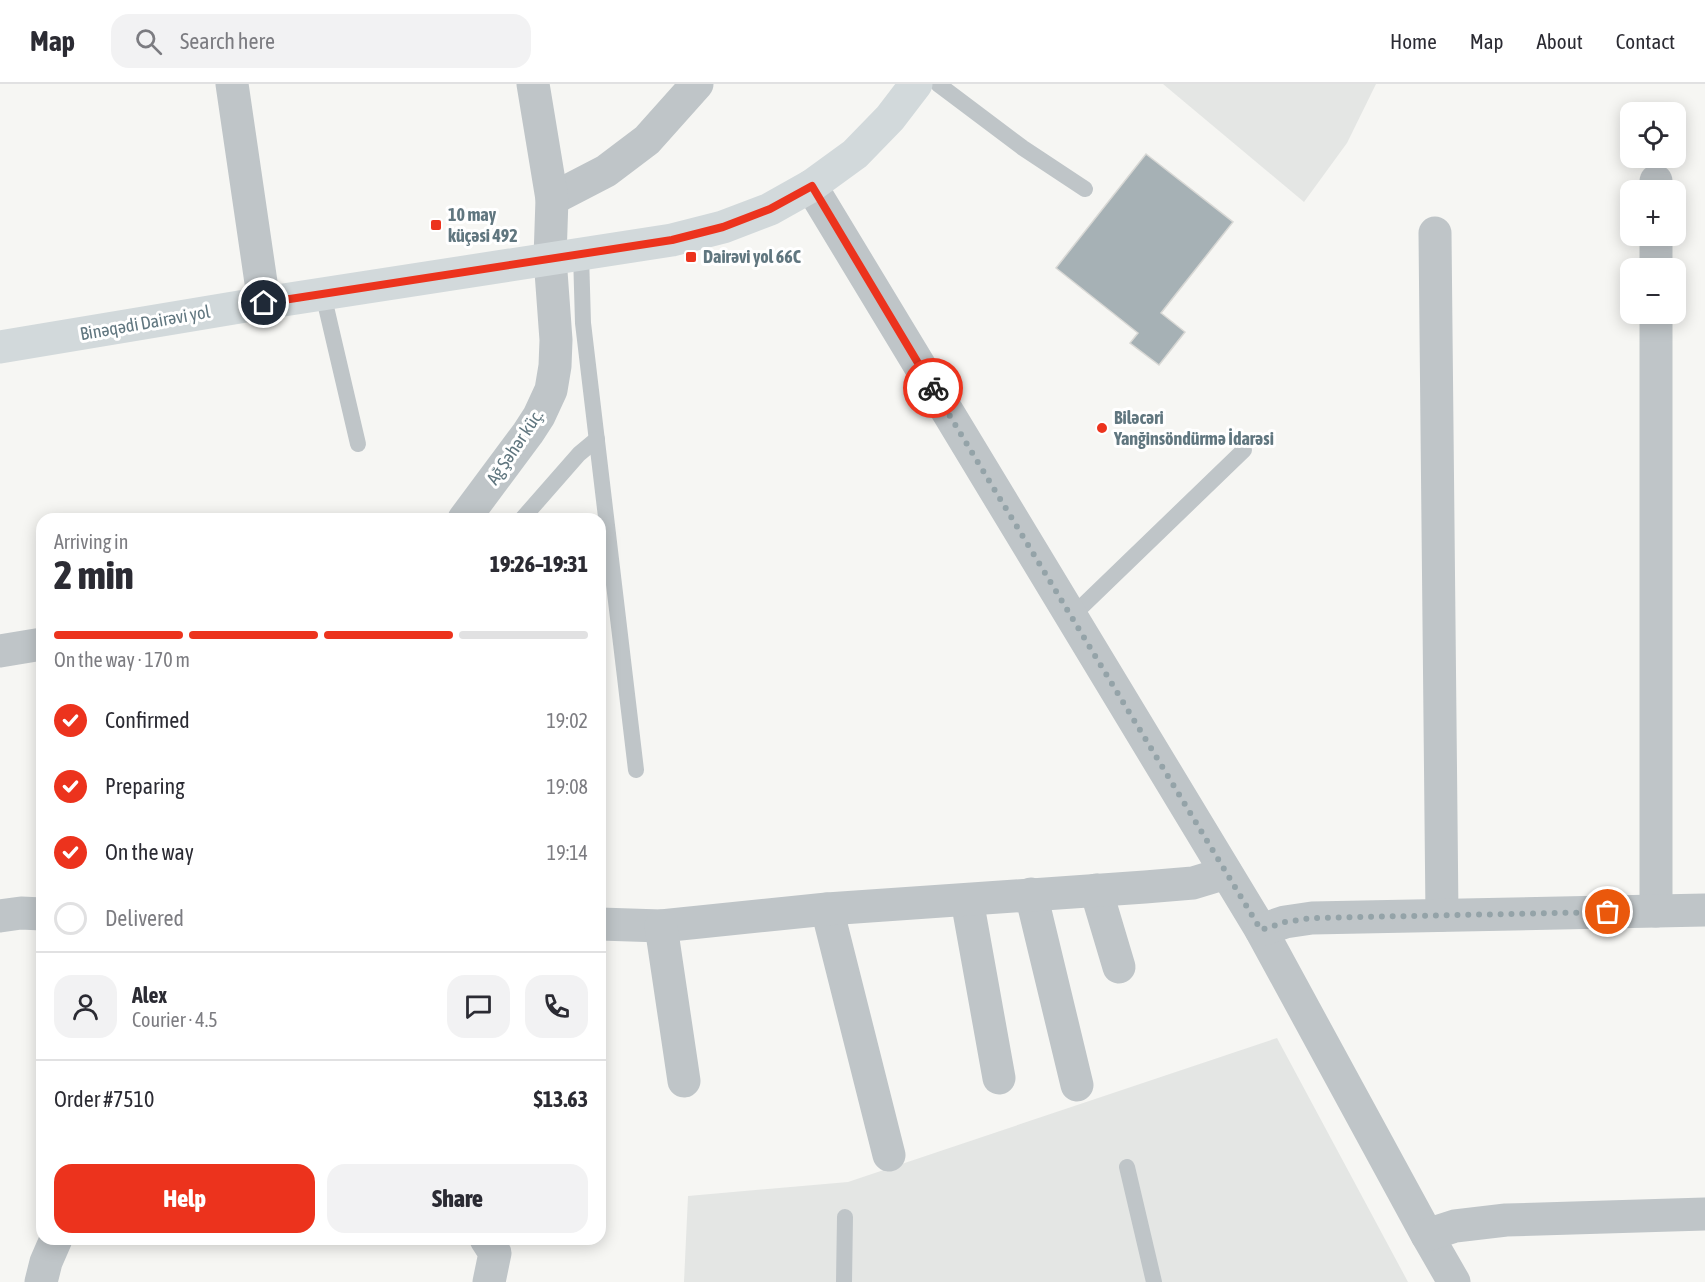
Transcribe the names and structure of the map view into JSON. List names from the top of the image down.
{
  "streets": {
    "main road": ["Binəqədi Dairəvi yol"],
    "street": ["Ağ Şəhər küç."]
  },
  "crossings": [
    ["Binəqədi Dairəvi yol", "Ağ Şəhər küç."]
  ],
  "places": {
    "transit": ["10 may küçəsi 492", "Dairəvi yol 66C"],
    "other": ["Biləcəri Yanğinsöndürmə İdarəsi"]
  },
  "page": {
    "header": "Map",
    "search": "Search here",
    "nav": [
      "Home",
      "Map",
      "About",
      "Contact"
    ],
    "map_buttons": ["+", "−"],
    "heading": ["2 min", "Arriving in", "19:26–19:31"],
    "panel": [
      "Alex",
      "Courier · 4.5",
      "Order #7510",
      "$13.63"
    ],
    "bar": "On the way · 170 m",
    "list": [
      ["Confirmed", "19:02"],
      ["Preparing", "19:08"],
      ["On the way", "19:14"],
      "Delivered"
    ],
    "buttons": ["Help", "Share"]
  }
}
